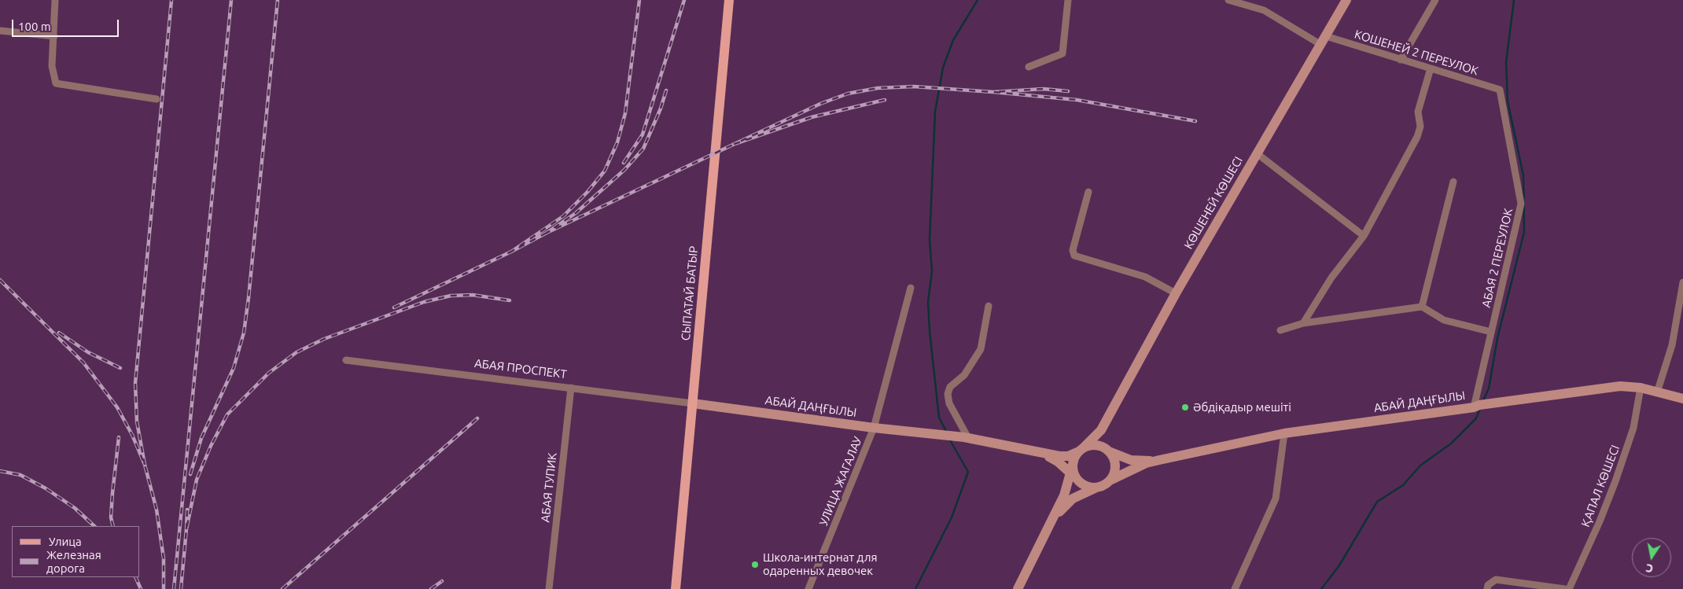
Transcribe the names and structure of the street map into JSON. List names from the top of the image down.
{
  "streets": {
    "main road": ["КӨШЕНЕЙ КӨШЕСІ", "СЫПАТАЙ БАТЫР", "АБАЙ ДАҢҒЫЛЫ"],
    "street": [
      "КОШЕНЕЙ 2 ПЕРЕУЛОК",
      "АБАЯ 2 ПЕРЕУЛОК",
      "АБАЯ ПРОСПЕКТ",
      "УЛИЦА ЖАГАЛАУ",
      "ҚАПАЛ КӨШЕСІ",
      "АБАЯ ТУПИК"
    ]
  },
  "crossings": [
    ["КОШЕНЕЙ 2 ПЕРЕУЛОК", "КӨШЕНЕЙ КӨШЕСІ"],
    ["КОШЕНЕЙ 2 ПЕРЕУЛОК", "АБАЯ 2 ПЕРЕУЛОК"],
    ["АБАЯ 2 ПЕРЕУЛОК", "АБАЙ ДАҢҒЫЛЫ"],
    ["СЫПАТАЙ БАТЫР", "АБАЯ ПРОСПЕКТ"],
    ["СЫПАТАЙ БАТЫР", "АБАЙ ДАҢҒЫЛЫ"],
    ["АБАЯ ПРОСПЕКТ", "АБАЙ ДАҢҒЫЛЫ"],
    ["АБАЯ ПРОСПЕКТ", "АБАЯ ТУПИК"],
    ["АБАЙ ДАҢҒЫЛЫ", "УЛИЦА ЖАГАЛАУ"],
    ["АБАЙ ДАҢҒЫЛЫ", "ҚАПАЛ КӨШЕСІ"]
  ],
  "places": ["Әбдіқадыр мешіті", "Школа-интернат для одаренных девочек"],
  "legend": ["Улица", "Железная дорога"],
  "scale_bar": "100 m",
  "north": "bottom"
}
